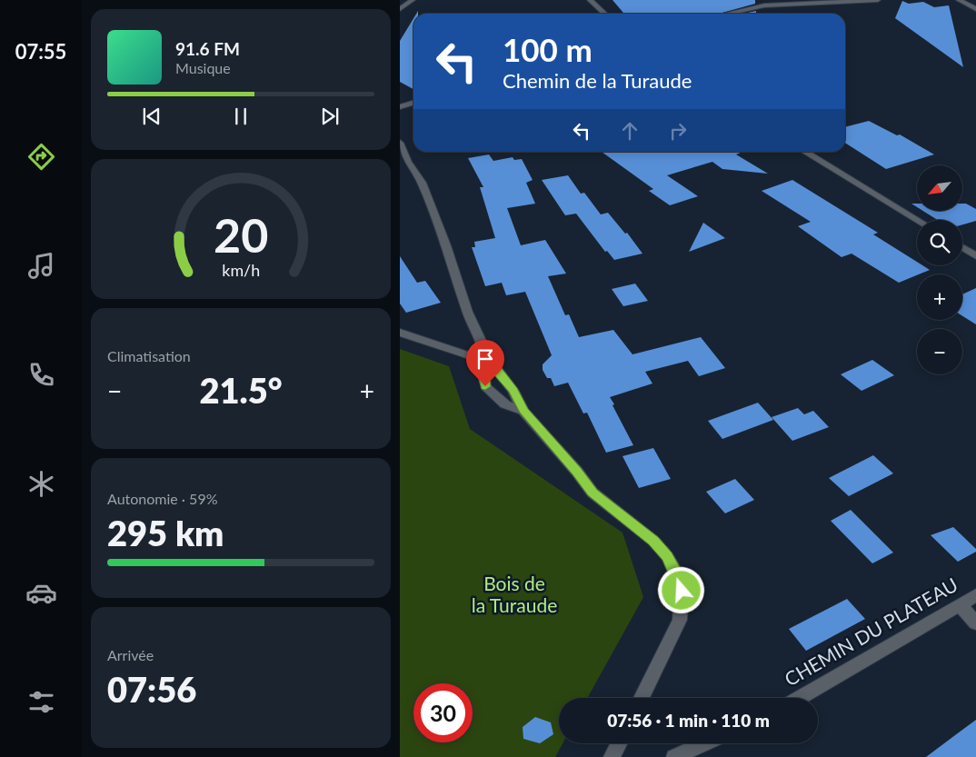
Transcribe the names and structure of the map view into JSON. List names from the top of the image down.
{
  "streets": {
    "street": ["CHEMIN DU PLATEAU"]
  },
  "parks": ["Bois de la Turaude"],
  "north": "bottom left",
  "page": {
    "tabs": "07:55",
    "turn": ["100 m", "Chemin de la Turaude"],
    "song": ["91.6 FM", "Musique"],
    "map_buttons": ["+", "−"],
    "tile": [
      "Climatisation",
      ["Autonomie · 59%", "295 km"],
      ["Arrivée", "07:56"]
    ],
    "heat": ["−", "21.5°", "+"],
    "limit": "30",
    "trip": "07:56 · 1 min · 110 m",
    "gauge": ["20", "km/h"]
  }
}
